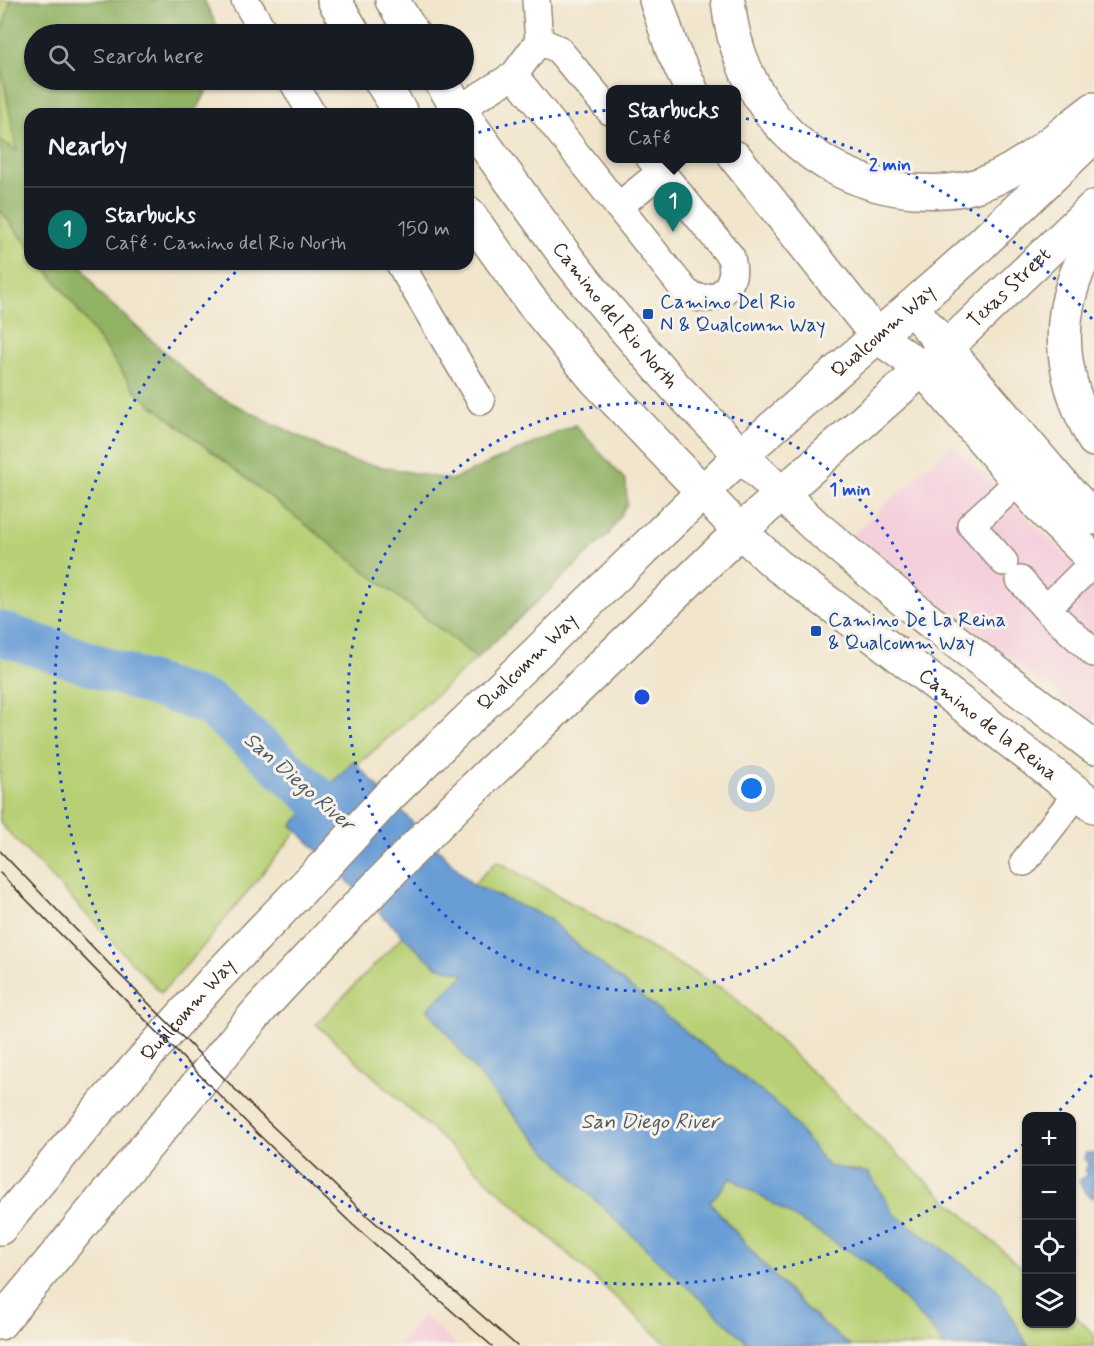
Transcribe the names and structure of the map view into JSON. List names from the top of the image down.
{
  "streets": {
    "main road": [
      "Texas Street",
      "Camino del Rio North",
      "Qualcomm Way",
      "Camino de la Reina"
    ]
  },
  "crossings": [
    ["Camino del Rio North", "Qualcomm Way"]
  ],
  "water": ["San Diego River"],
  "places": {
    "transit": ["Camino Del Rio N & Qualcomm Way", "Camino De La Reina & Qualcomm Way"]
  },
  "page": {
    "search": "Search here",
    "popup": ["Starbucks", "Café"],
    "heading": "Nearby",
    "pins": "1",
    "list": [
      {
        "mark": "1",
        "name": "Starbucks",
        "note": "Café · Camino del Rio North",
        "value": "150 m"
      }
    ],
    "map_buttons": ["+", "−"]
  },
  "rings": ["2 min", "1 min"]
}
